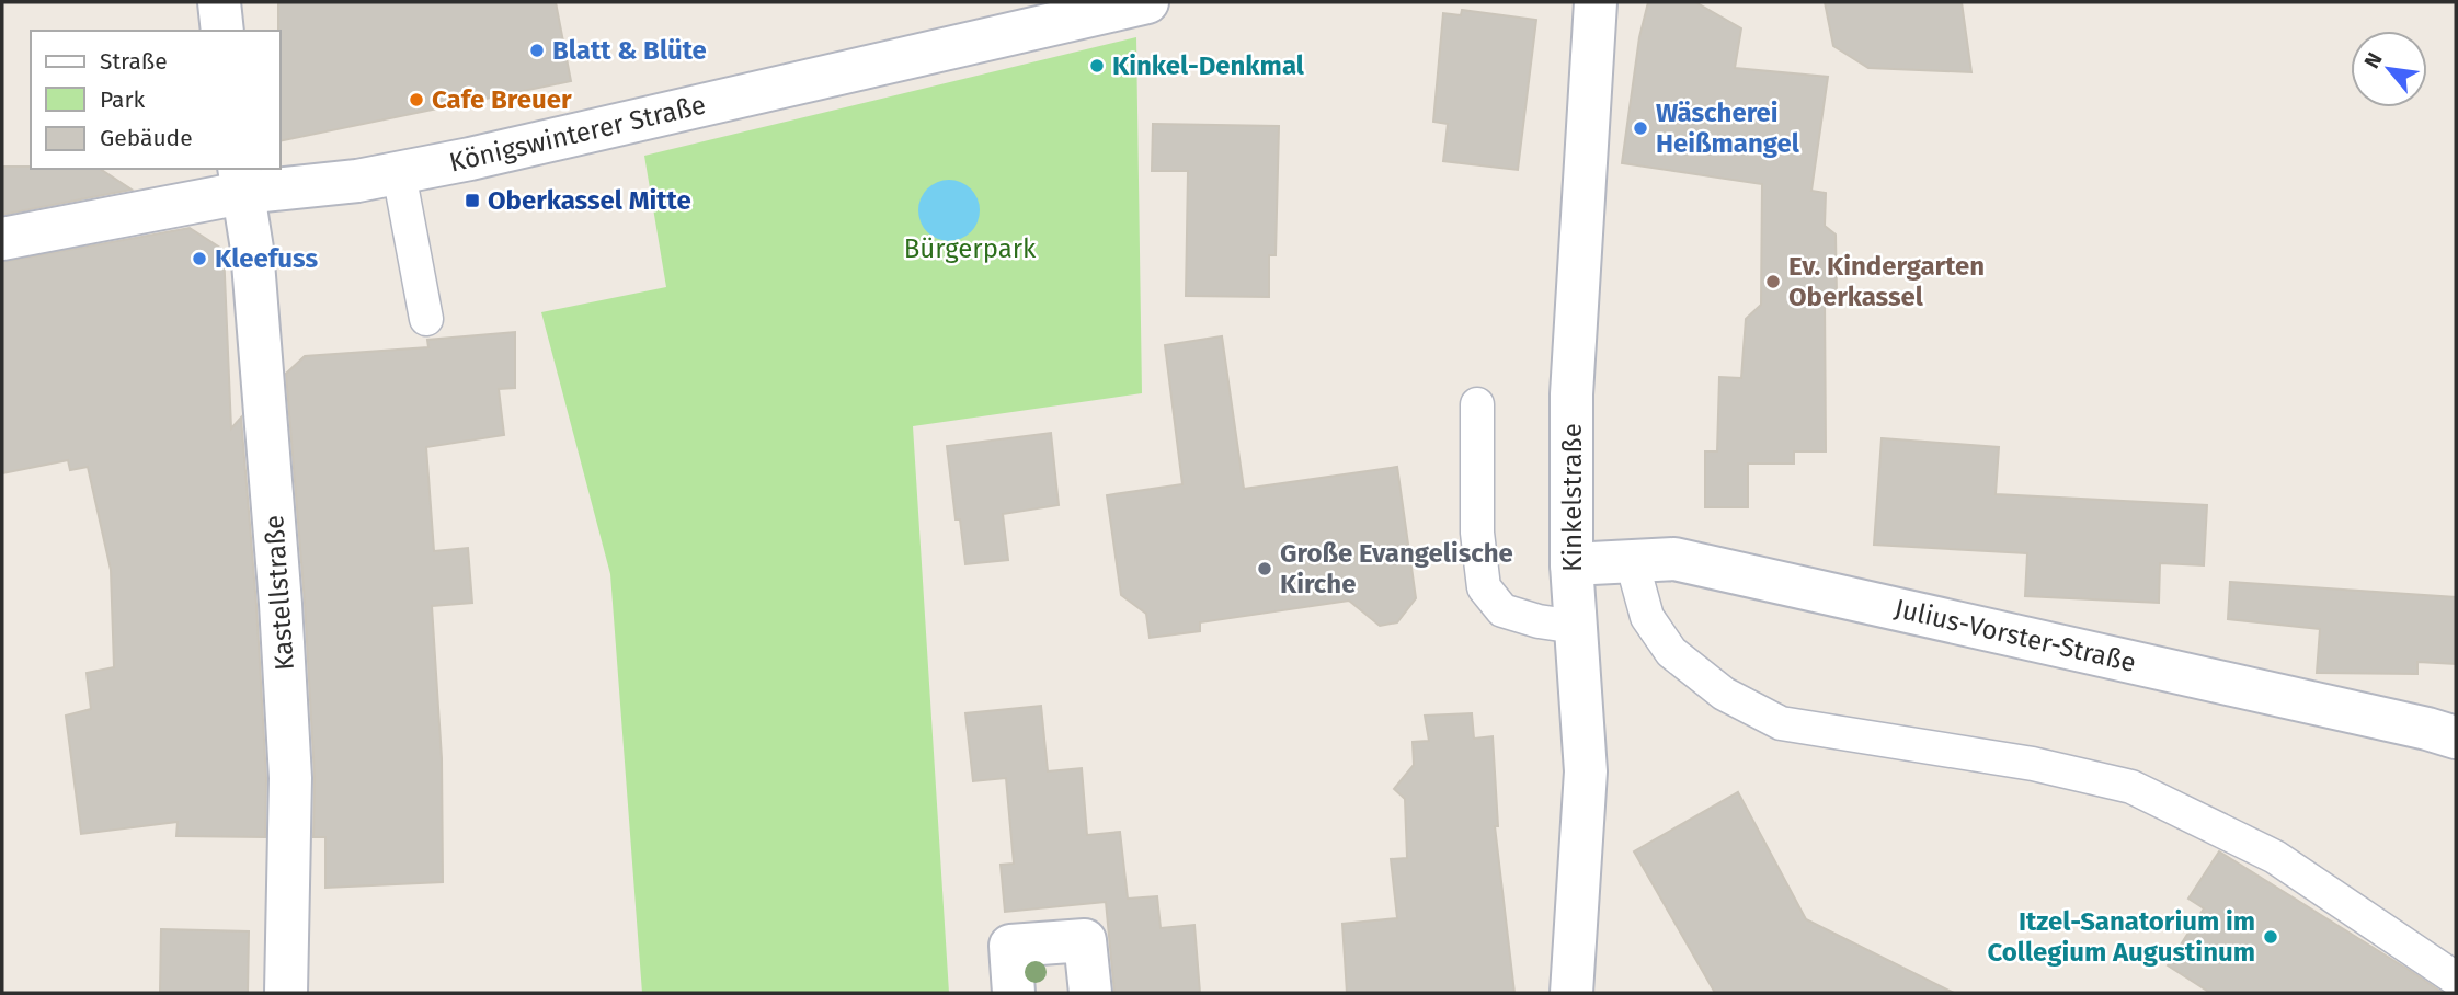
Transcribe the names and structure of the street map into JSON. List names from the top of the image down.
{
  "streets": {
    "street": [
      "Königswinterer Straße",
      "Kinkelstraße",
      "Kastellstraße",
      "Julius-Vorster-Straße"
    ]
  },
  "crossings": [
    ["Königswinterer Straße", "Kastellstraße"],
    ["Kinkelstraße", "Julius-Vorster-Straße"]
  ],
  "parks": ["Bürgerpark"],
  "places": {
    "other": [
      "Blatt & Blüte",
      "Kinkel-Denkmal",
      "Cafe Breuer",
      "Wäscherei Heißmangel",
      "Kleefuss",
      "Ev. Kindergarten Oberkassel",
      "Große Evangelische Kirche",
      "Itzel-Sanatorium im Collegium Augustinum"
    ],
    "transit": ["Oberkassel Mitte"]
  },
  "legend": ["Straße", "Park", "Gebäude"],
  "north": "top left"
}
